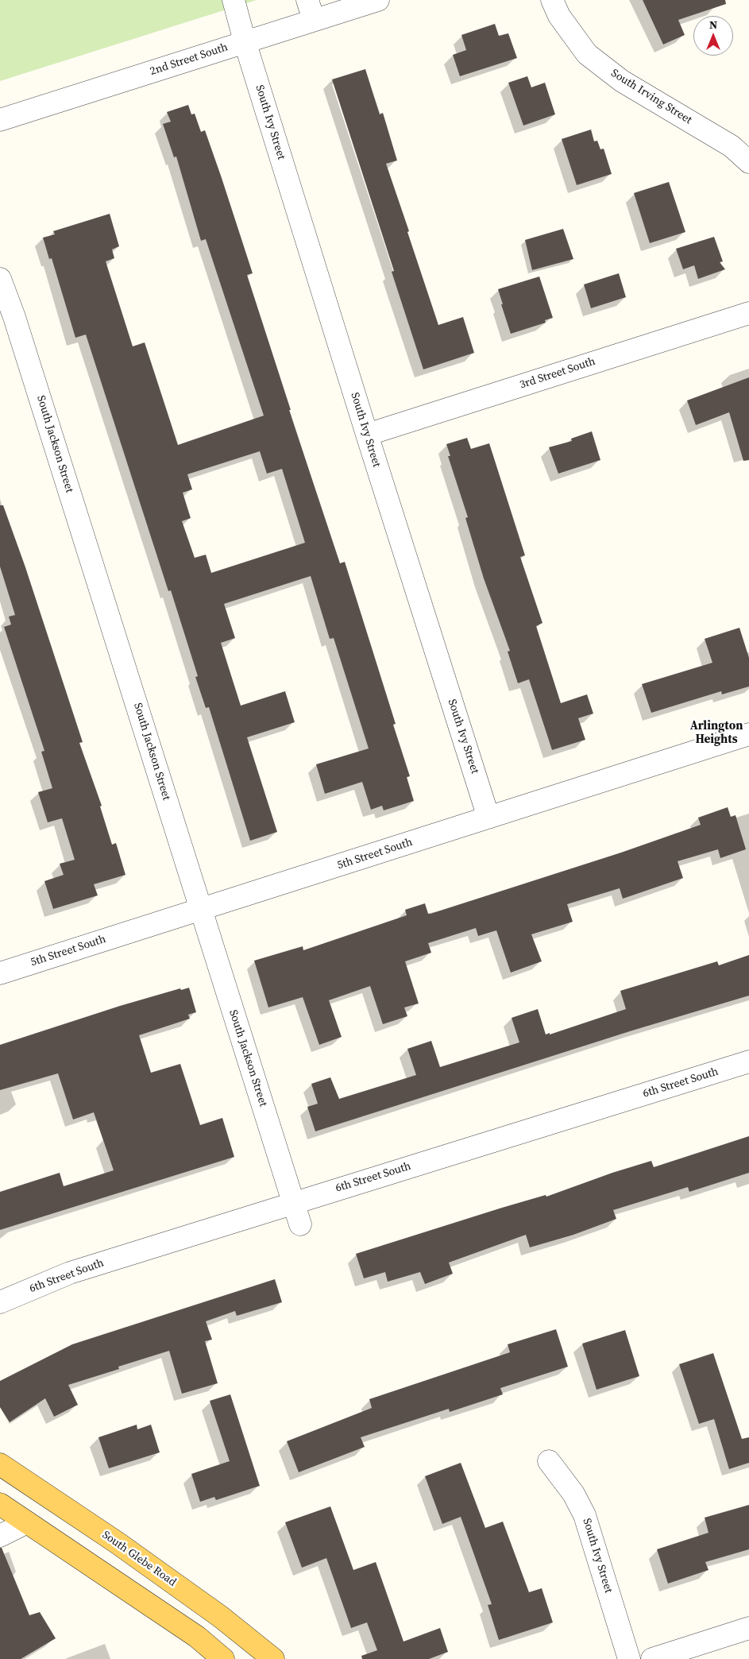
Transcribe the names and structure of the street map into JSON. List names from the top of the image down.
{
  "streets": {
    "main road": ["South Glebe Road"],
    "street": [
      "2nd Street South",
      "South Irving Street",
      "South Ivy Street",
      "3rd Street South",
      "South Jackson Street",
      "5th Street South",
      "6th Street South"
    ]
  },
  "crossings": [
    ["2nd Street South", "South Ivy Street"],
    ["South Ivy Street", "3rd Street South"],
    ["South Ivy Street", "5th Street South"],
    ["South Jackson Street", "5th Street South"],
    ["South Jackson Street", "6th Street South"]
  ],
  "districts": ["Arlington Heights"],
  "north": "top"
}
